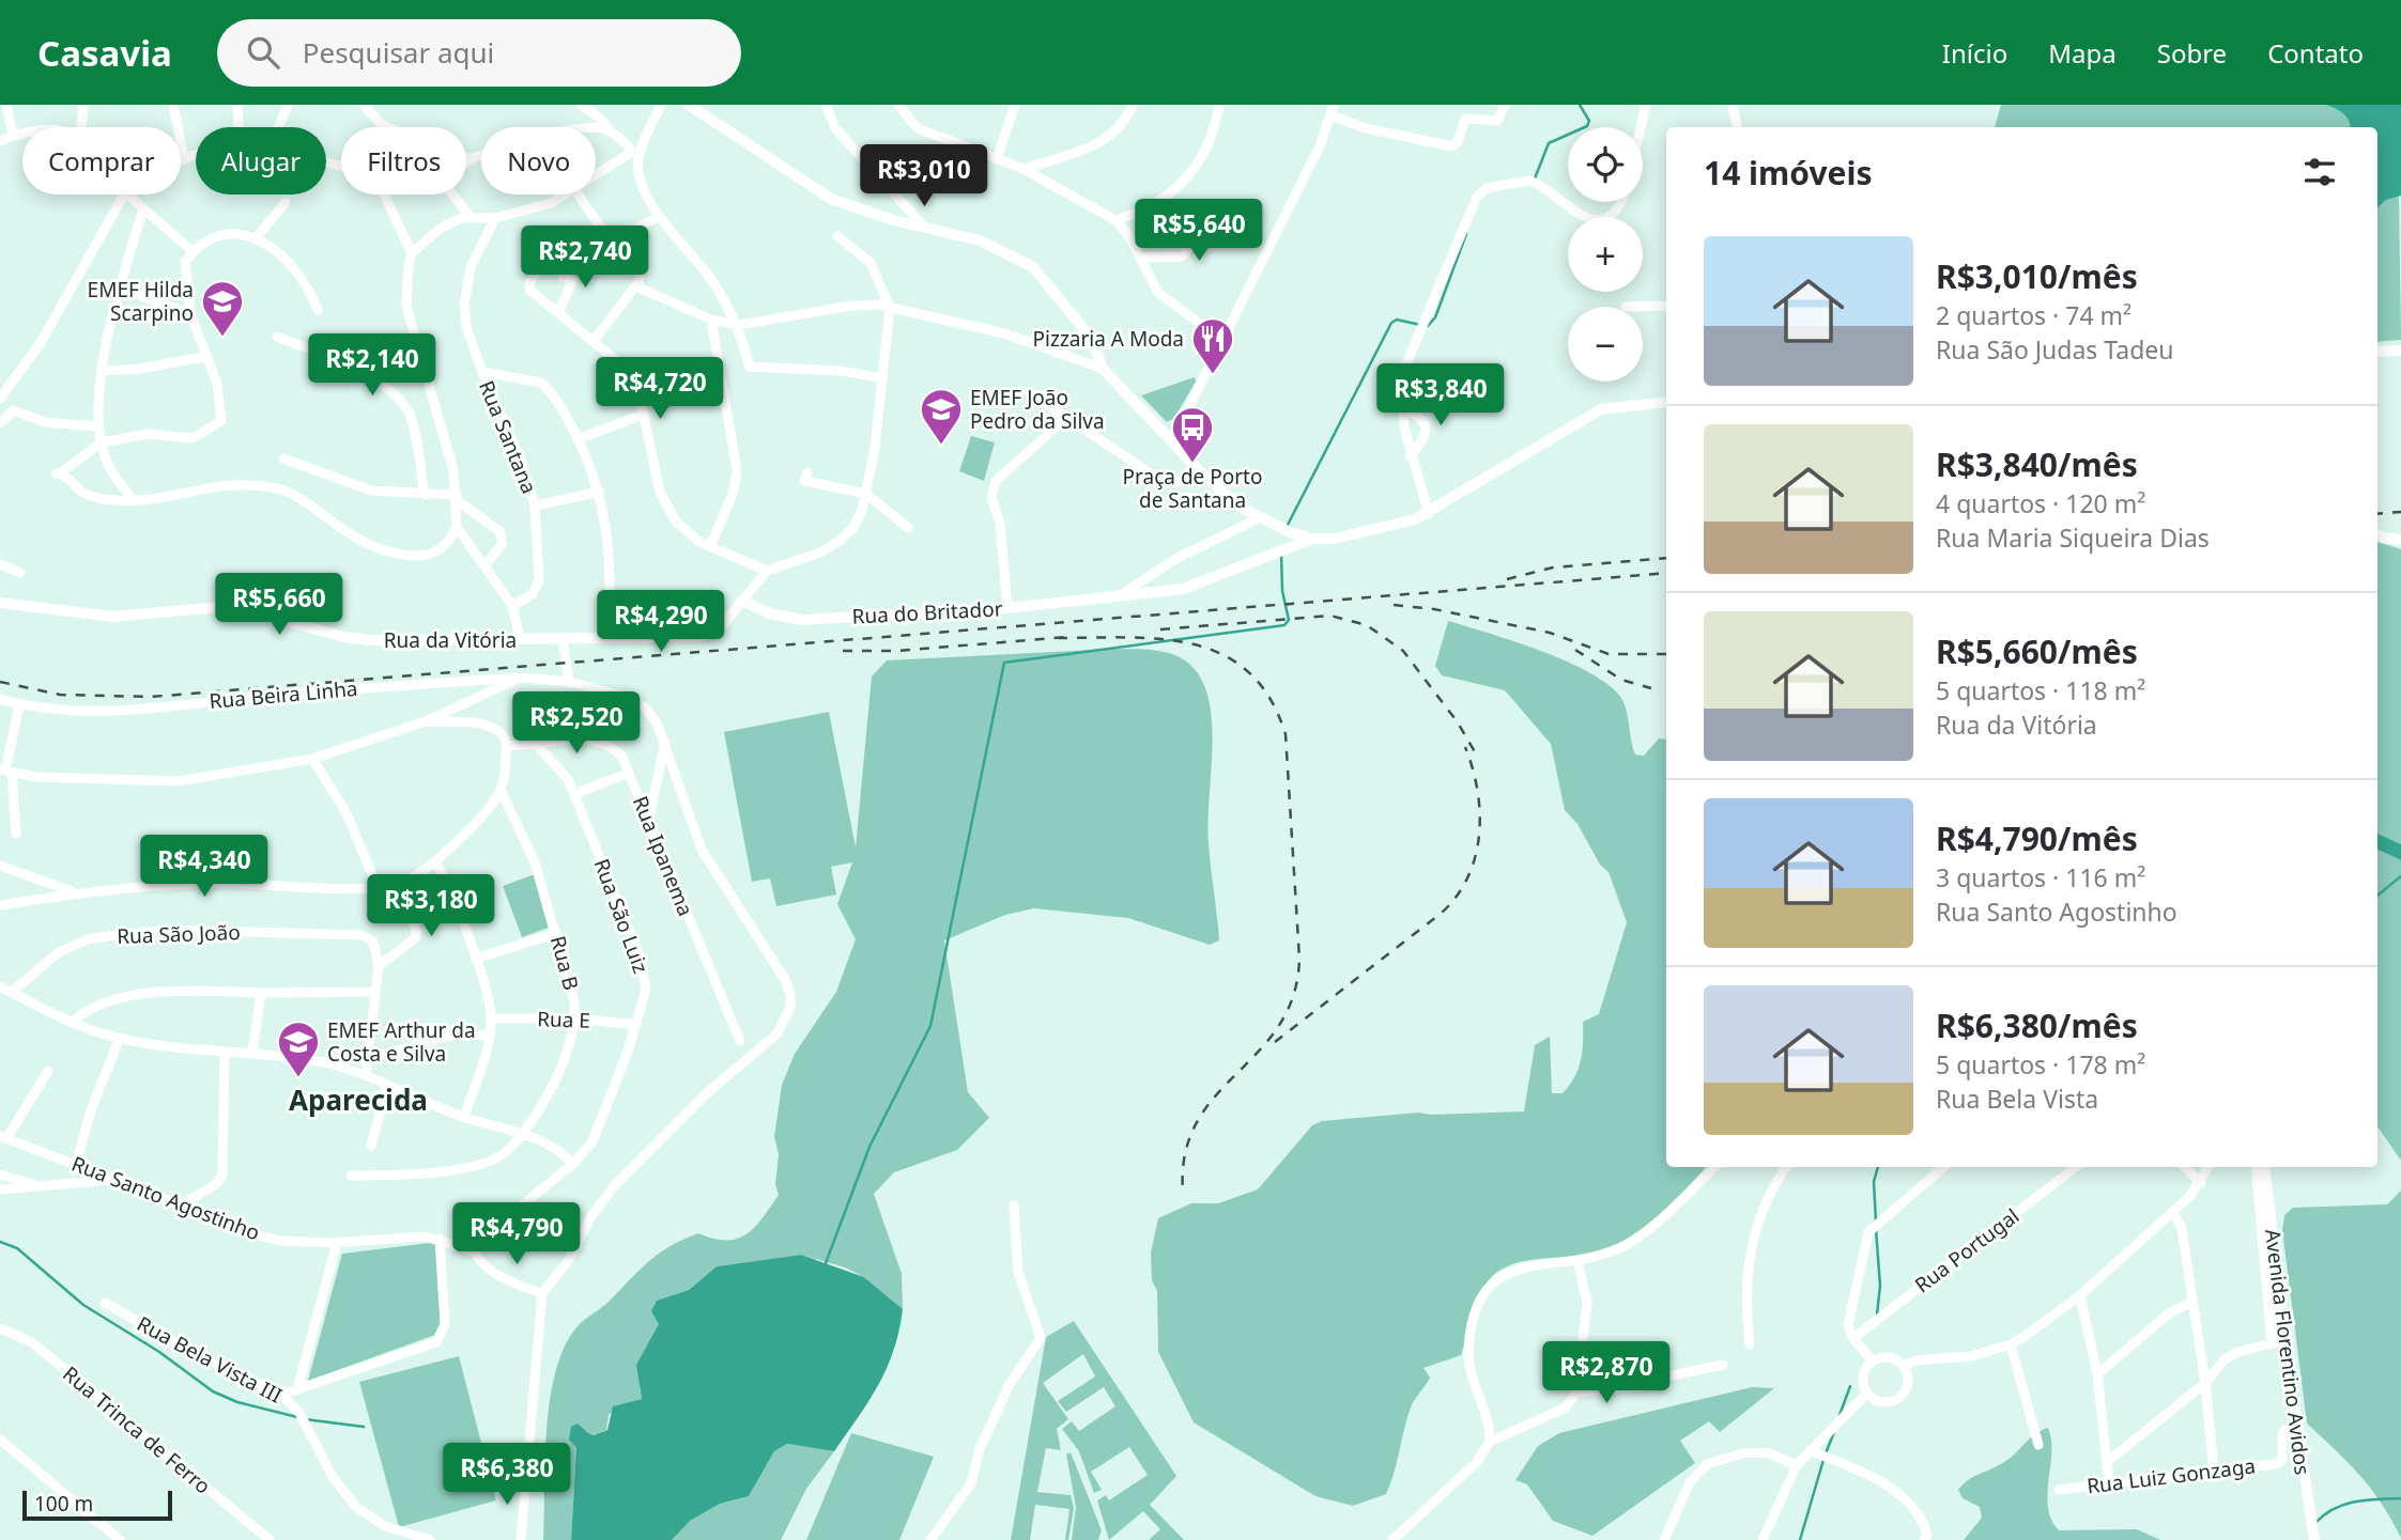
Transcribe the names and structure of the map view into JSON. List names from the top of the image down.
{
  "streets": {
    "street": [
      "Rua Santana",
      "Rua do Britador",
      "Rua da Vitória",
      "Rua Beira Linha",
      "Rua Ipanema",
      "Rua São Luiz",
      "Rua São João",
      "Rua B",
      "Rua E",
      "Rua Santo Agostinho",
      "Rua Portugal",
      "Avenida Florentino Avidos",
      "Rua Bela Vista III",
      "Rua Trinca de Ferro",
      "Rua Luiz Gonzaga"
    ]
  },
  "crossings": [
    ["Rua do Britador", "Rua da Vitória"],
    ["Rua Ipanema", "Rua São Luiz"],
    ["Rua São Luiz", "Rua E"],
    ["Rua São Luiz", "Rua Santo Agostinho"],
    ["Rua B", "Rua E"],
    ["Avenida Florentino Avidos", "Rua Luiz Gonzaga"]
  ],
  "districts": ["Aparecida"],
  "places": {
    "school or university": ["EMEF Hilda Scarpino", "EMEF João Pedro da Silva", "EMEF Arthur da Costa e Silva"],
    "restaurant": ["Pizzaria A Moda"],
    "bus stop": ["Praça de Porto de Santana"]
  },
  "scale_bar": "100 m",
  "page": {
    "header": "Casavia",
    "search": "Pesquisar aqui",
    "nav": [
      "Início",
      "Mapa",
      "Sobre",
      "Contato"
    ],
    "map_buttons": ["+", "−"],
    "chip": [
      "Comprar",
      "Alugar",
      "Filtros",
      "Novo"
    ],
    "heading": "14 imóveis",
    "price": [
      "R$3,010",
      "R$5,640",
      "R$2,740",
      "R$2,140",
      "R$4,720",
      "R$3,840",
      "R$5,660",
      "R$4,290",
      "R$2,520",
      "R$4,340",
      "R$3,180",
      "R$4,790",
      "R$2,870",
      "R$6,380"
    ],
    "list": [
      {
        "name": "R$3,010/mês",
        "note": "2 quartos · 74 m² · Rua São Judas Tadeu"
      },
      {
        "name": "R$3,840/mês",
        "note": "4 quartos · 120 m² · Rua Maria Siqueira Dias"
      },
      {
        "name": "R$5,660/mês",
        "note": "5 quartos · 118 m² · Rua da Vitória"
      },
      {
        "name": "R$4,790/mês",
        "note": "3 quartos · 116 m² · Rua Santo Agostinho"
      },
      {
        "name": "R$6,380/mês",
        "note": "5 quartos · 178 m² · Rua Bela Vista"
      }
    ],
    "scale": "100 m"
  }
}
